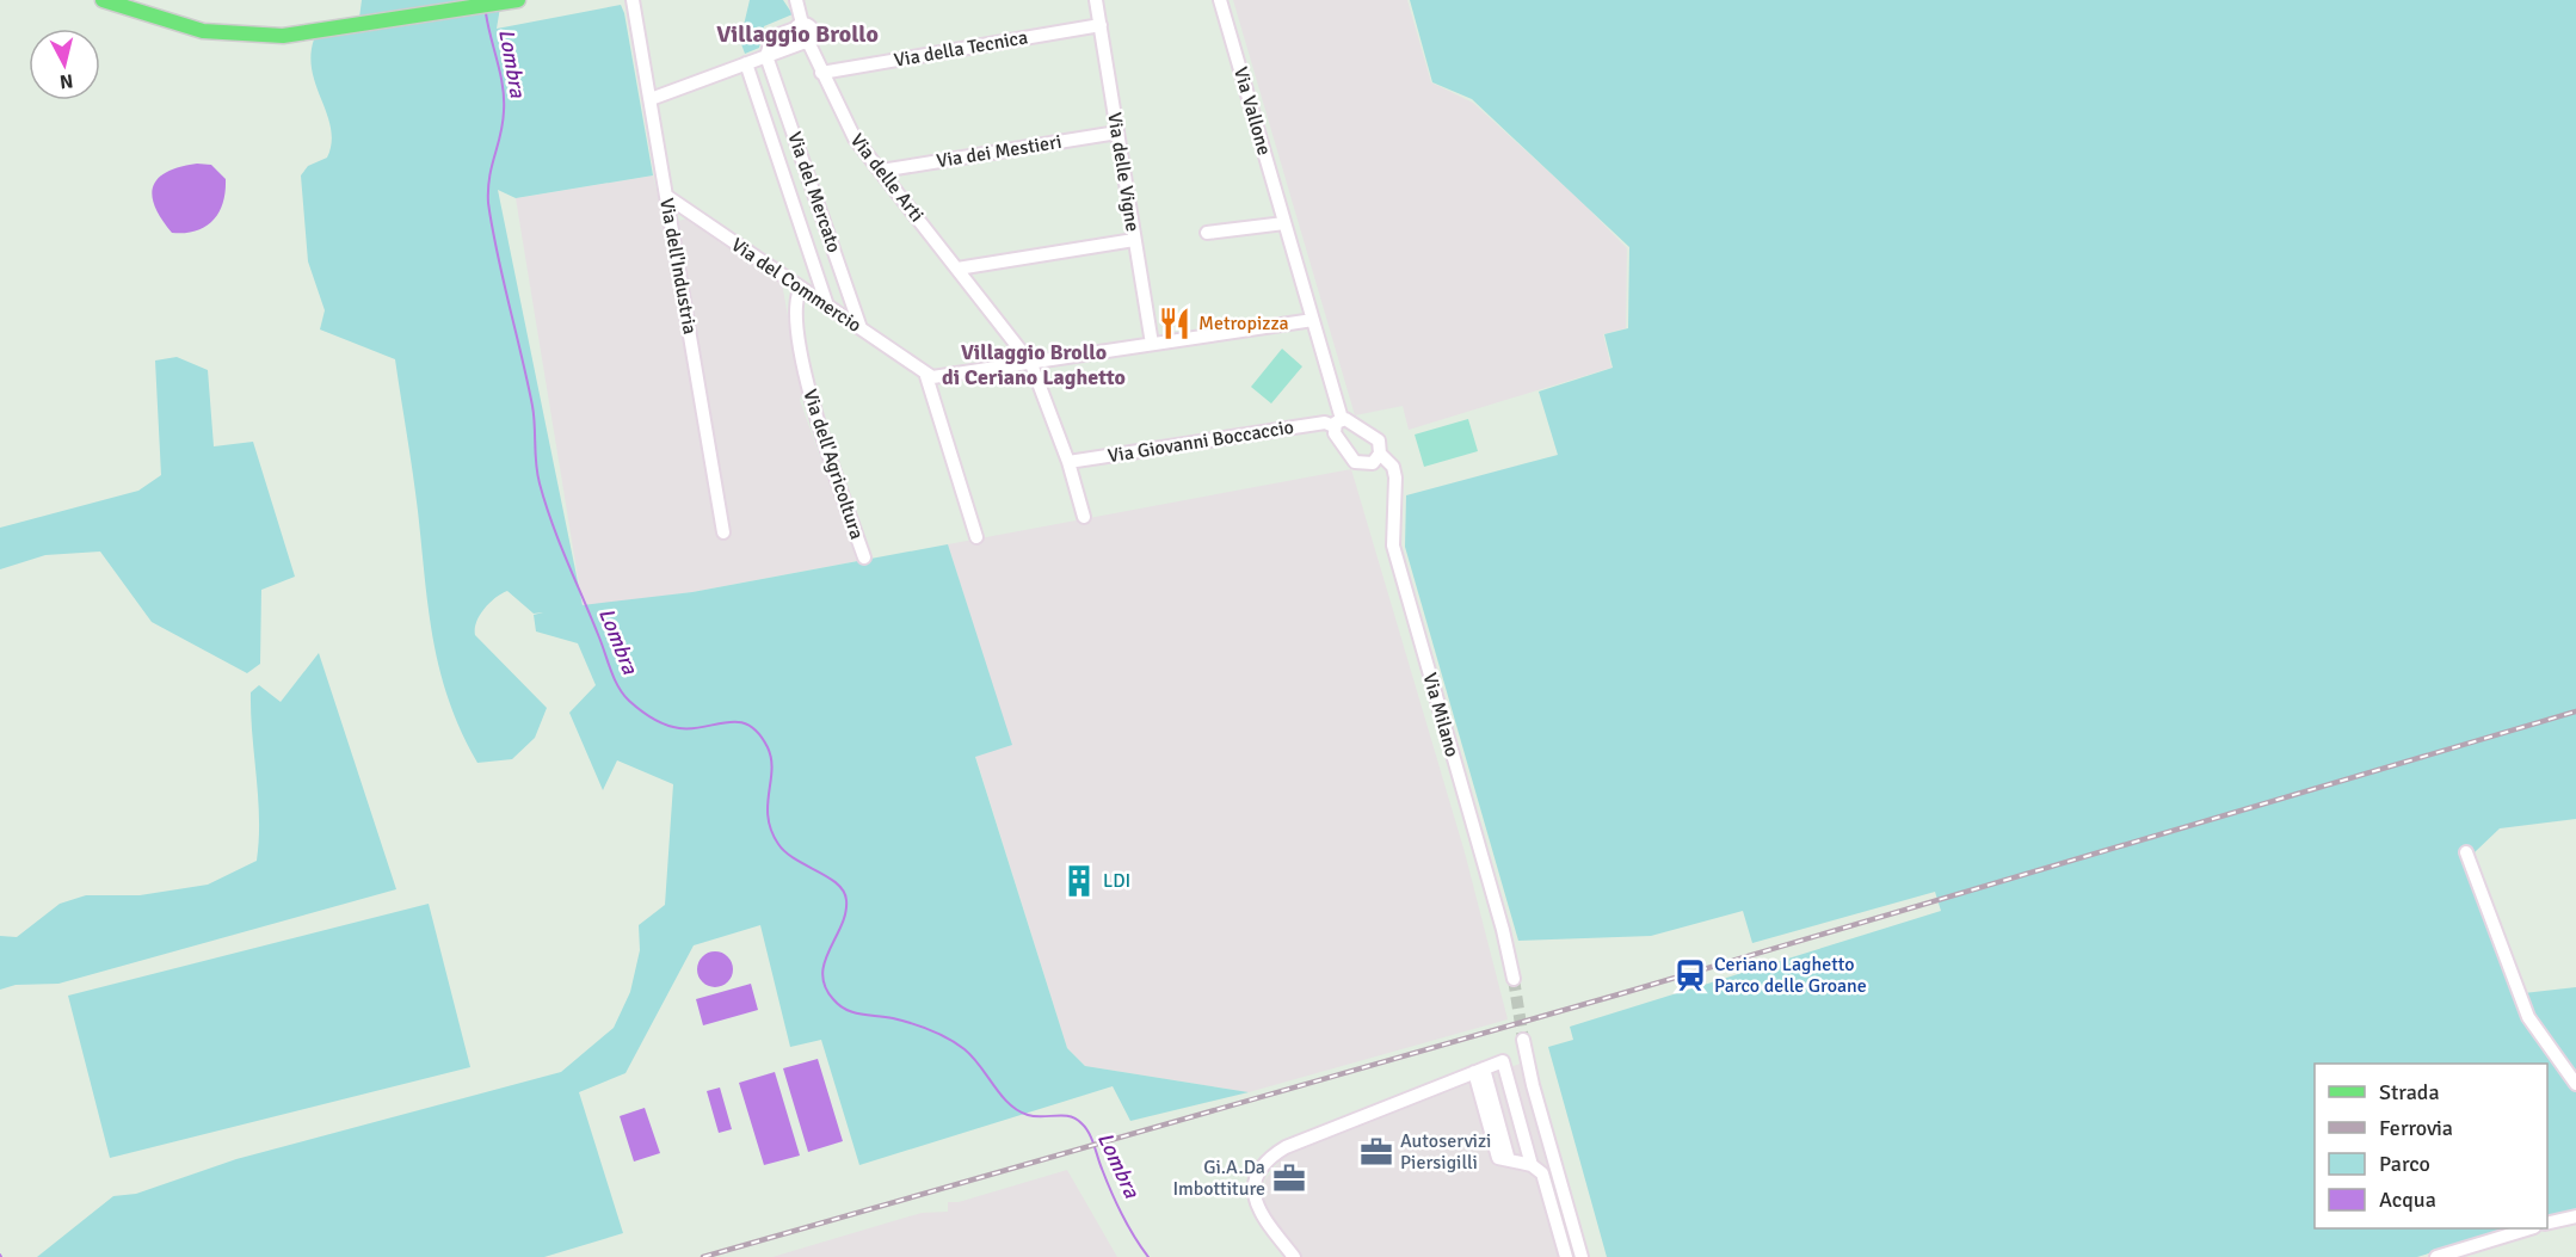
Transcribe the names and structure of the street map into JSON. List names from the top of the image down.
{
  "streets": {
    "street": [
      "Via della Tecnica",
      "Via Vallone",
      "Via dei Mestieri",
      "Via delle Vigne",
      "Via delle Arti",
      "Via del Mercato",
      "Via dell'Industria",
      "Via del Commercio",
      "Via Giovanni Boccaccio",
      "Via dell'Agricoltura",
      "Via Milano"
    ]
  },
  "crossings": [
    ["Via della Tecnica", "Via delle Vigne"],
    ["Via della Tecnica", "Via delle Arti"],
    ["Via dei Mestieri", "Via delle Vigne"],
    ["Via dei Mestieri", "Via delle Arti"],
    ["Via delle Arti", "Via Giovanni Boccaccio"],
    ["Via del Mercato", "Via del Commercio"],
    ["Via dell'Industria", "Via del Commercio"],
    ["Via del Commercio", "Via dell'Agricoltura"],
    ["Via Giovanni Boccaccio", "Via Milano"]
  ],
  "districts": ["Villaggio Brollo", "Villaggio Brollo di Ceriano Laghetto"],
  "water": ["Lombra"],
  "places": {
    "restaurant": ["Metropizza"],
    "building": ["LDI"],
    "station": ["Ceriano Laghetto Parco delle Groane"],
    "office": ["Autoservizi Piersigilli", "Gi.A.Da Imbottiture"]
  },
  "legend": [
    "Strada",
    "Ferrovia",
    "Parco",
    "Acqua"
  ],
  "north": "bottom"
}
